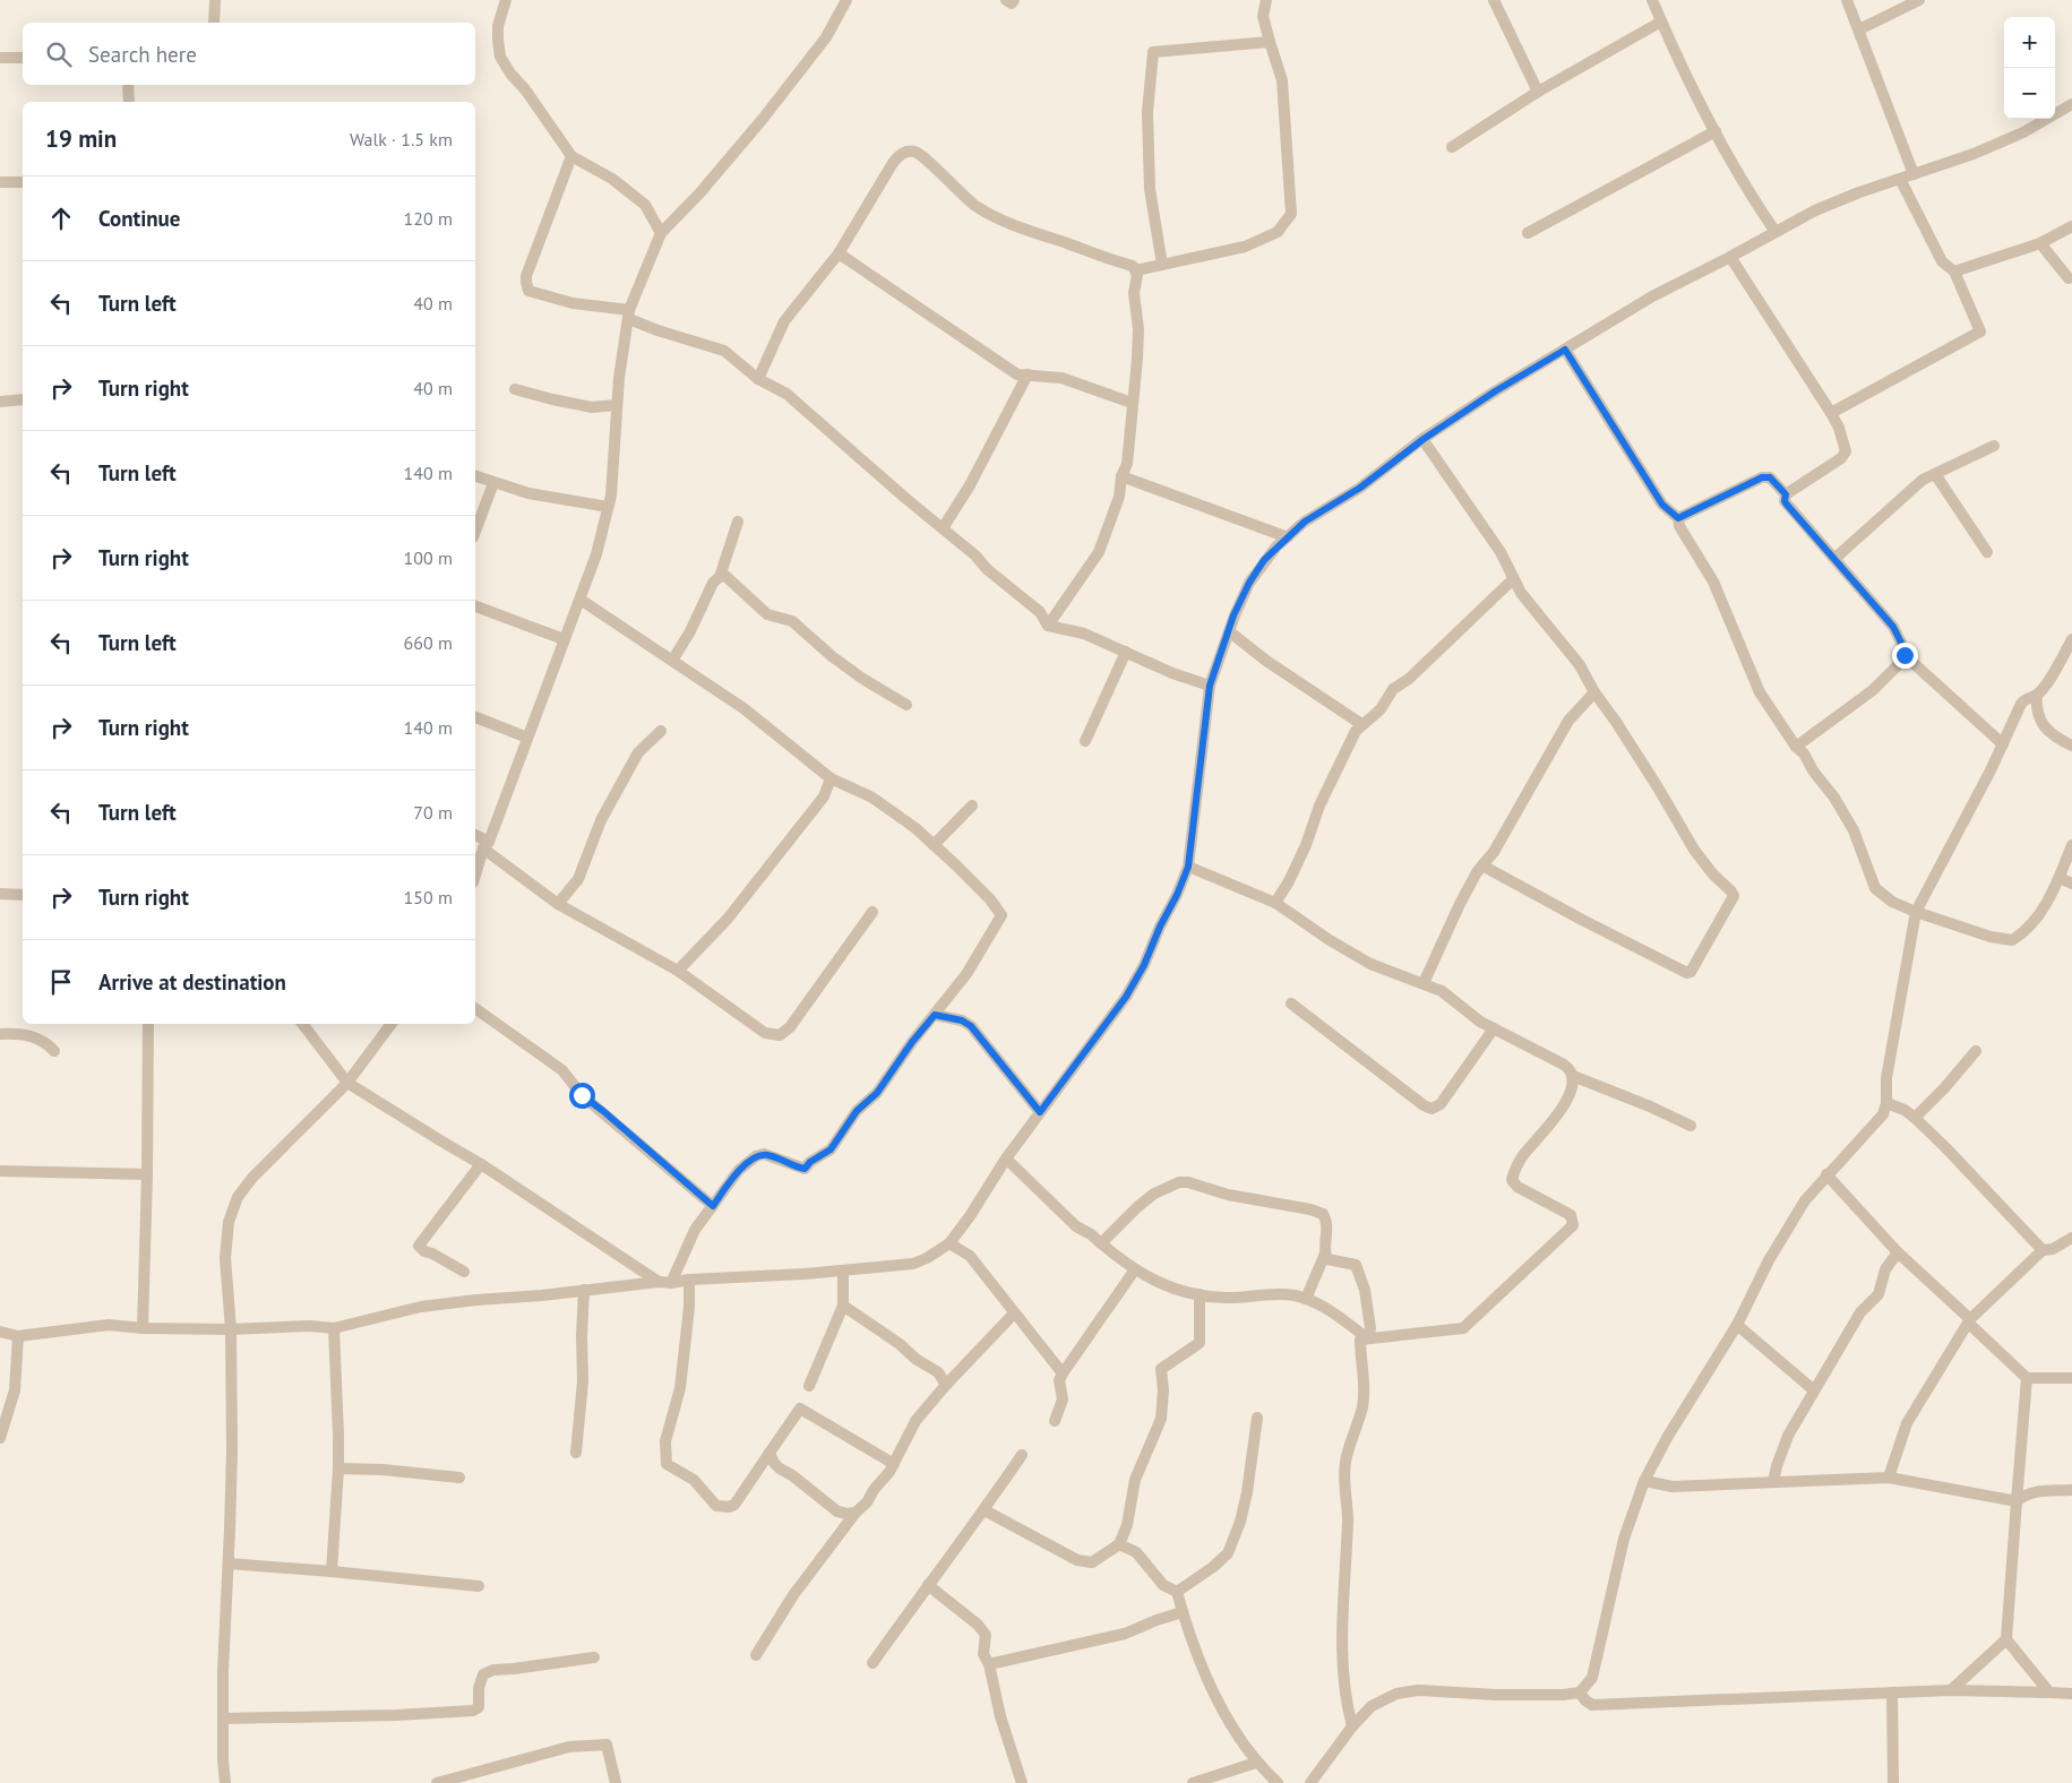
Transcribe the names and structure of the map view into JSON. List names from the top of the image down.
{
  "page": {
    "map_buttons": ["+", "−"],
    "search": "Search here",
    "heading": ["19 min", "Walk · 1.5 km"],
    "list": [
      ["Continue", "120 m"],
      ["Turn left", "40 m"],
      ["Turn right", "40 m"],
      ["Turn left", "140 m"],
      ["Turn right", "100 m"],
      ["Turn left", "660 m"],
      ["Turn right", "140 m"],
      ["Turn left", "70 m"],
      ["Turn right", "150 m"],
      "Arrive at destination"
    ]
  }
}
